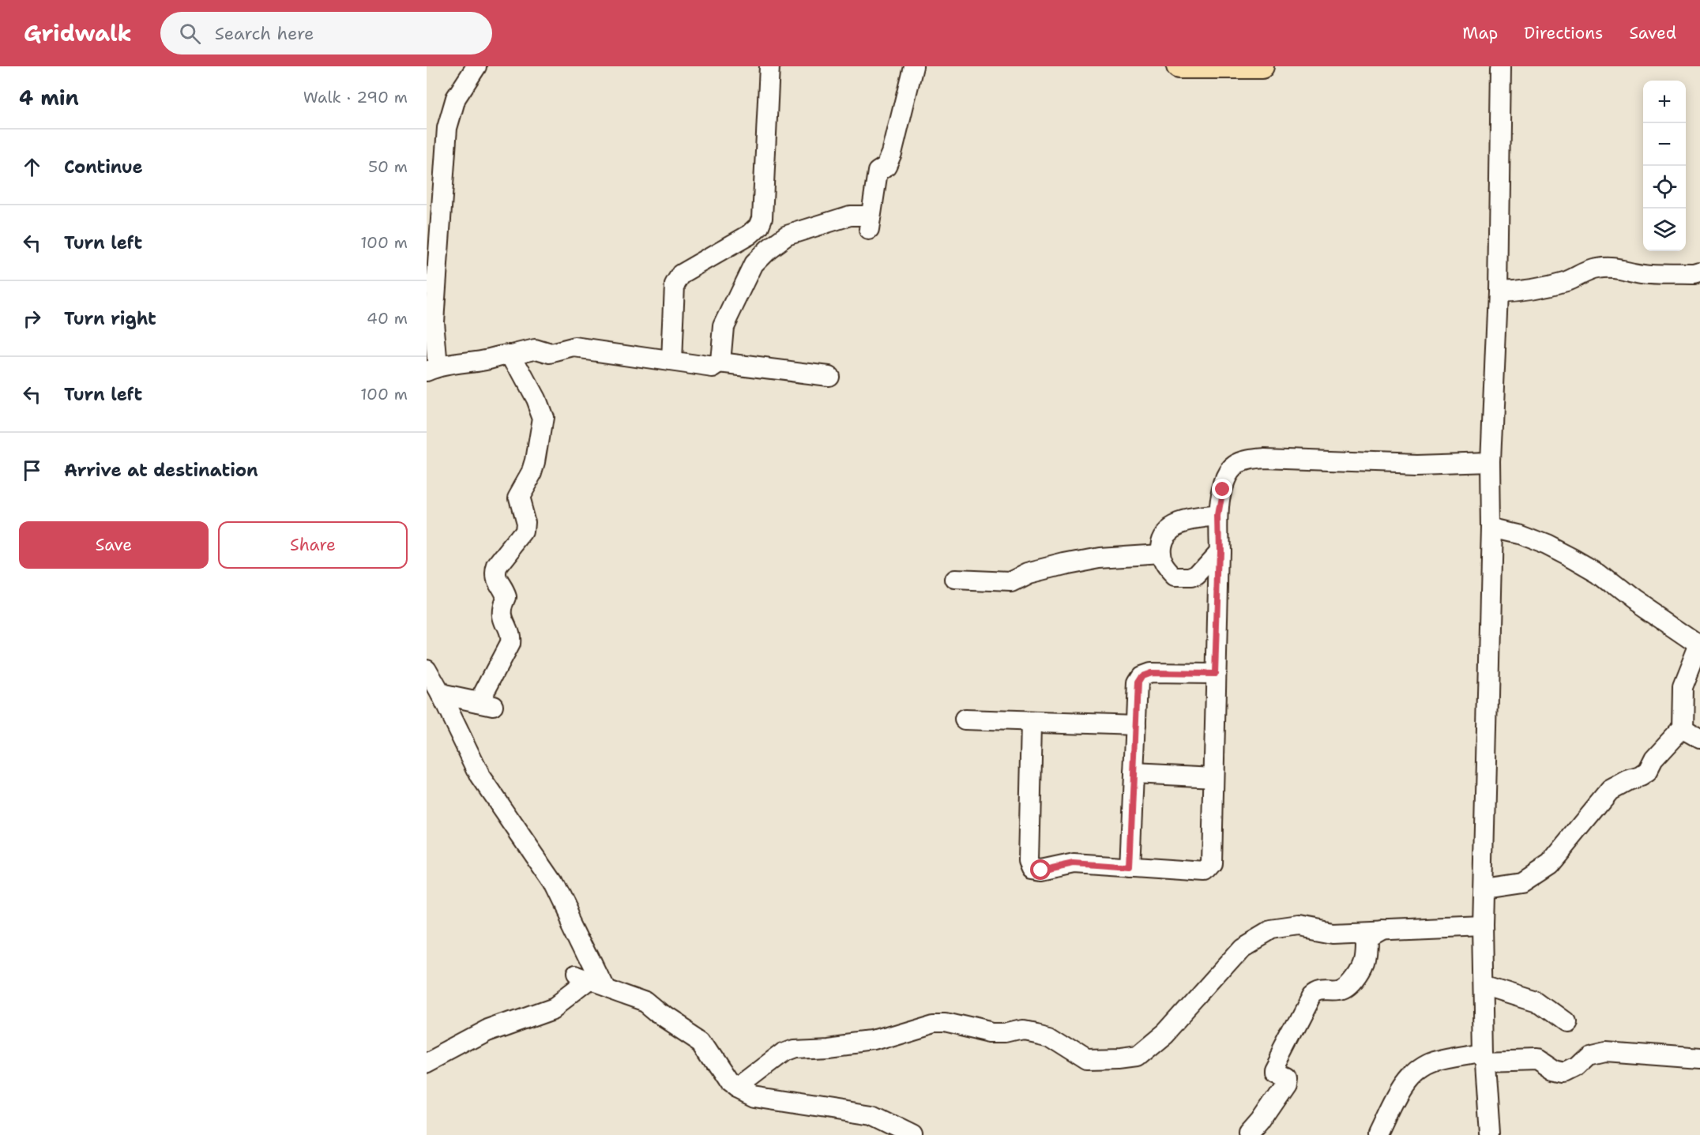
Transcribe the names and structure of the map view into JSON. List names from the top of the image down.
{
  "page": {
    "header": "Gridwalk",
    "search": "Search here",
    "nav": ["Map", "Directions", "Saved"],
    "heading": ["4 min", "Walk · 290 m"],
    "map_buttons": ["+", "−"],
    "list": [
      ["Continue", "50 m"],
      ["Turn left", "100 m"],
      ["Turn right", "40 m"],
      ["Turn left", "100 m"],
      "Arrive at destination"
    ],
    "buttons": ["Save", "Share"]
  }
}
